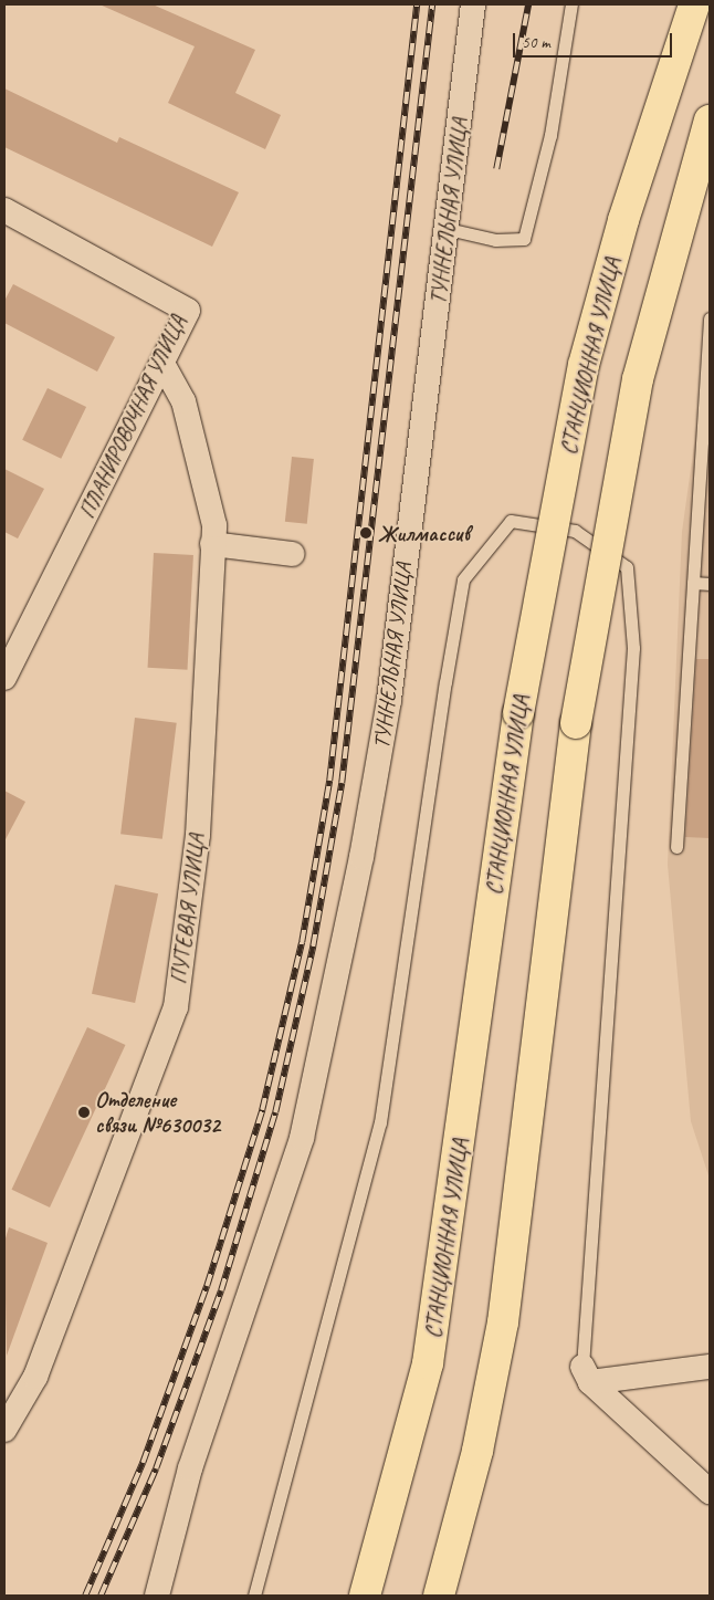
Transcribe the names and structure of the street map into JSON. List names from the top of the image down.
{
  "streets": {
    "main road": ["СТАНЦИОННАЯ УЛИЦА"],
    "street": ["ТУННЕЛЬНАЯ УЛИЦА", "ПЛАНИРОВОЧНАЯ УЛИЦА", "ПУТЕВАЯ УЛИЦА"]
  },
  "crossings": [
    ["ПЛАНИРОВОЧНАЯ УЛИЦА", "ПУТЕВАЯ УЛИЦА"]
  ],
  "places": ["Жилмассив", "Отделение связи №630032"],
  "scale_bar": "50 m"
}
